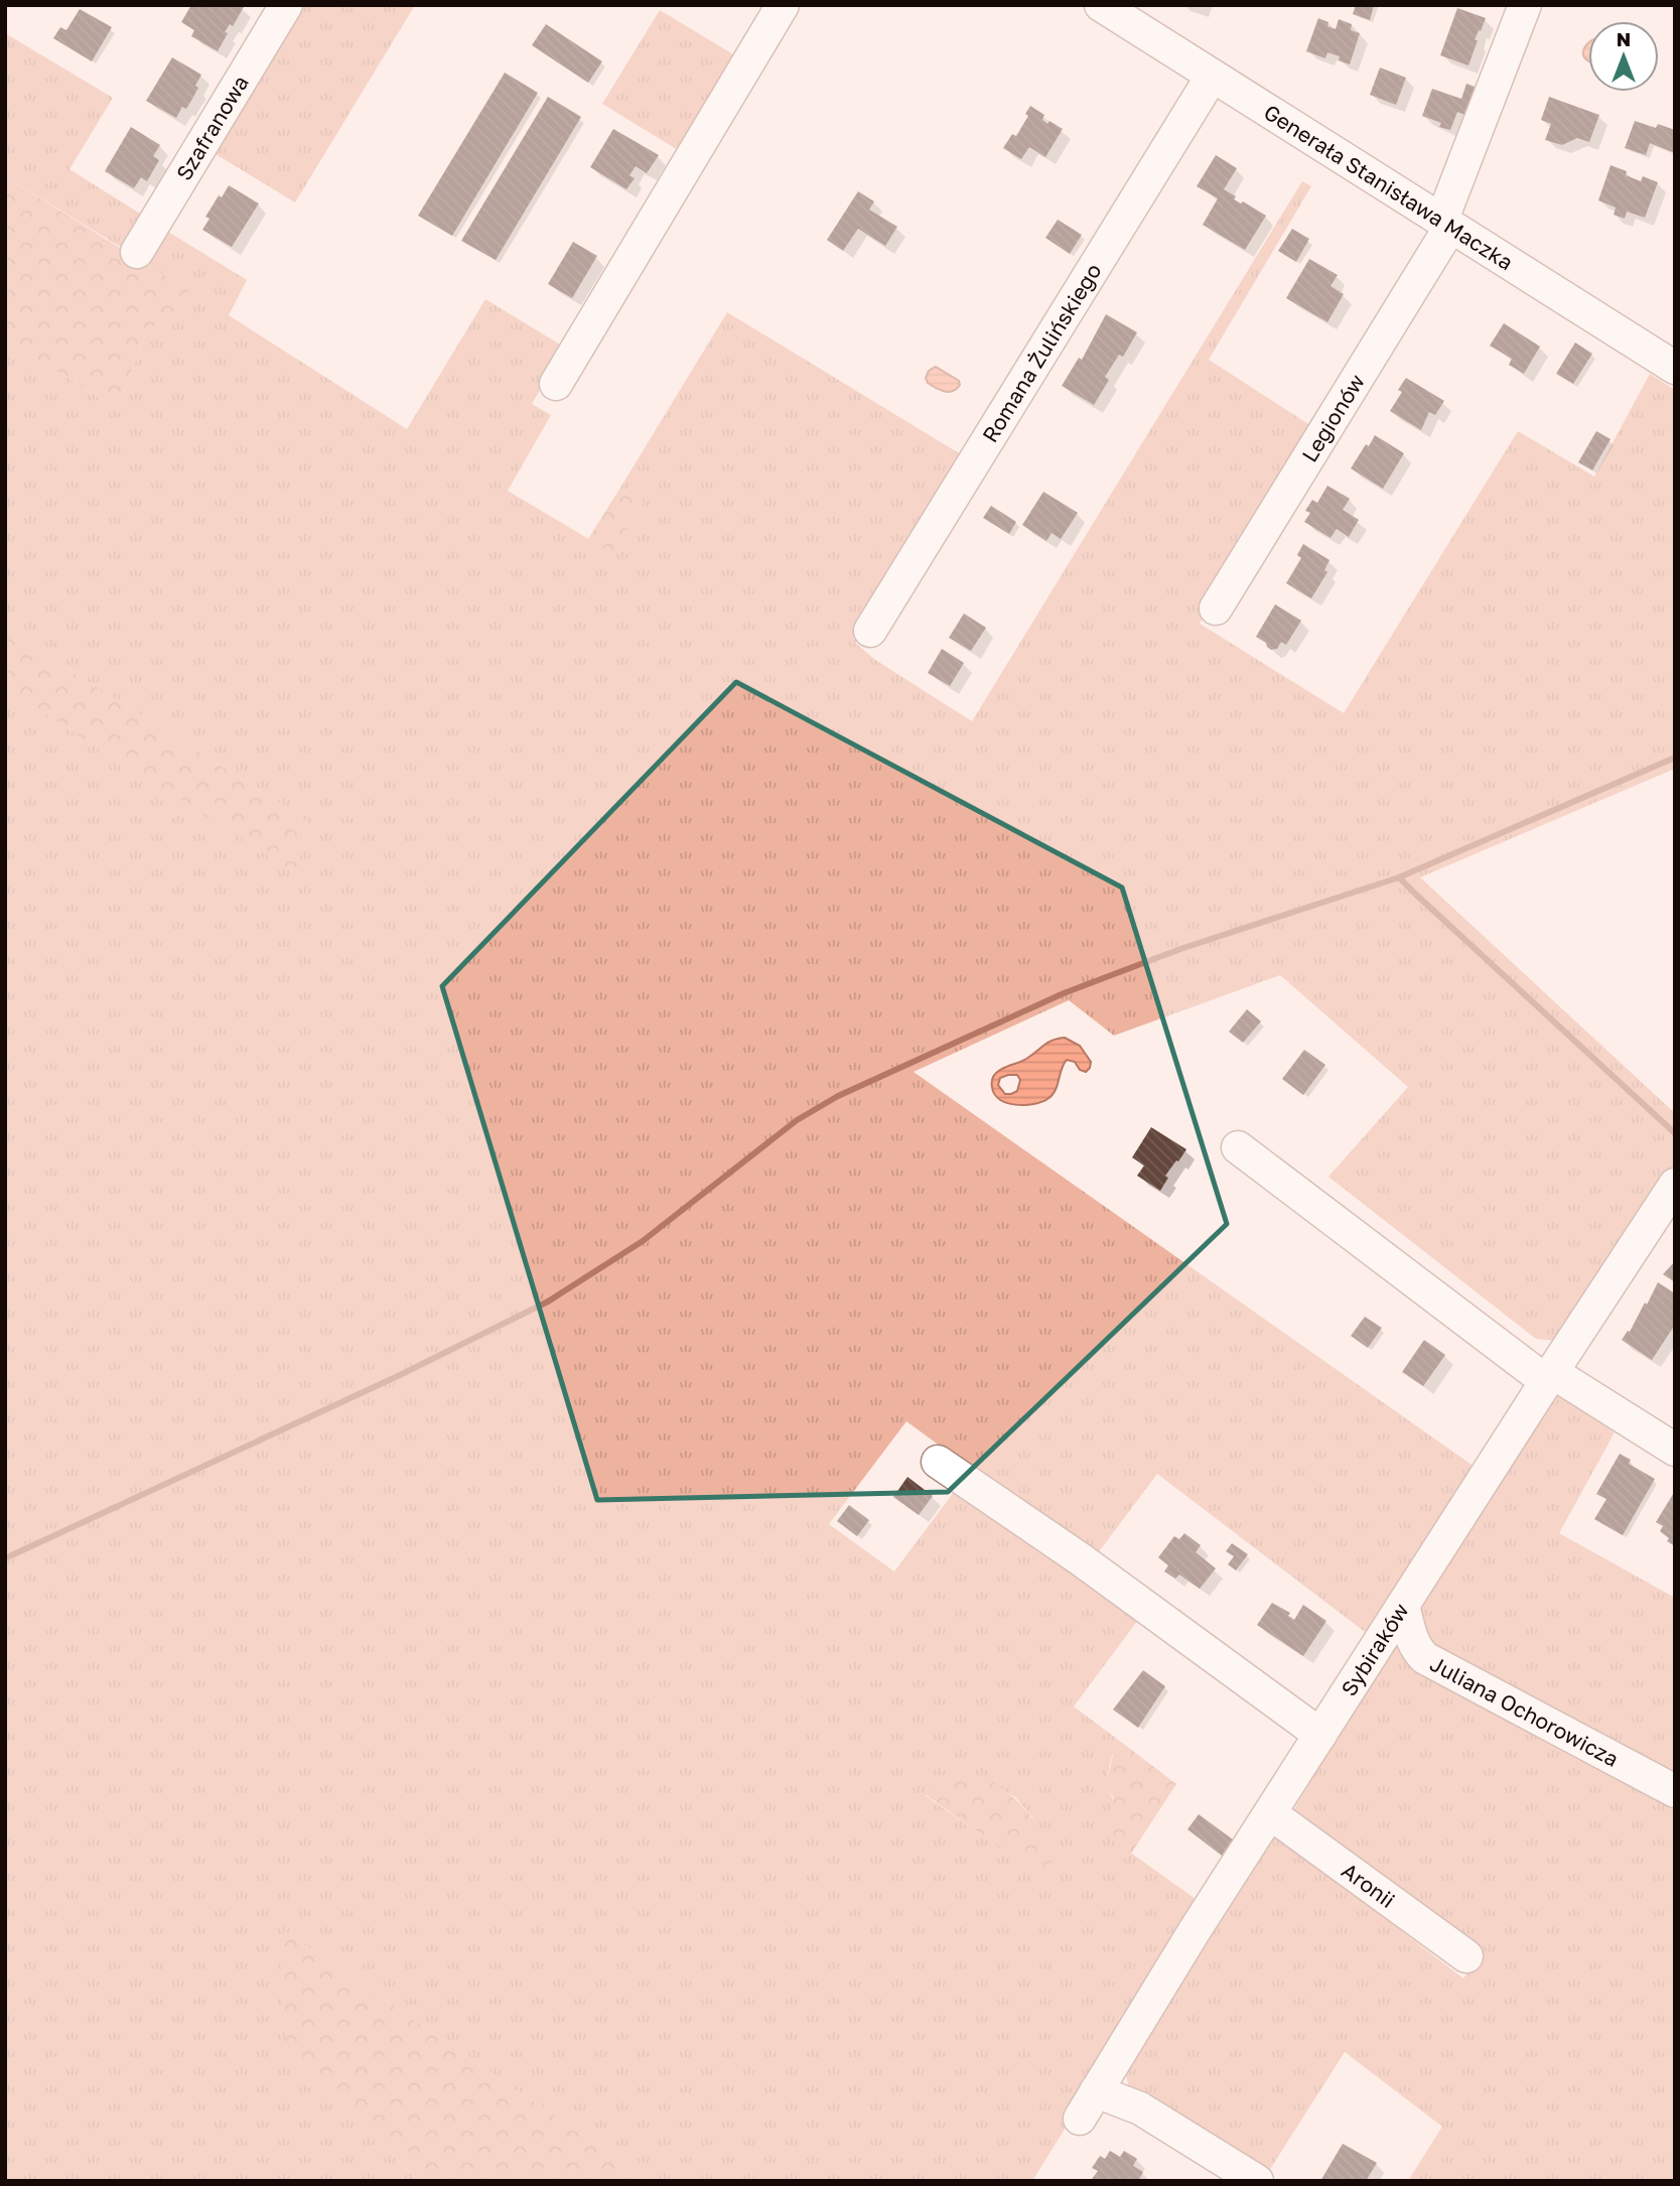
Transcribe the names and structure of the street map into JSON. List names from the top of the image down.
{
  "streets": {
    "street": [
      "Szafranowa",
      "Generała Stanisława Maczka",
      "Romana Żulińskiego",
      "Legionów",
      "Sybiraków",
      "Juliana Ochorowicza",
      "Aronii"
    ]
  },
  "crossings": [
    ["Generała Stanisława Maczka", "Romana Żulińskiego"],
    ["Generała Stanisława Maczka", "Legionów"],
    ["Sybiraków", "Juliana Ochorowicza"],
    ["Sybiraków", "Aronii"]
  ],
  "north": "top"
}
